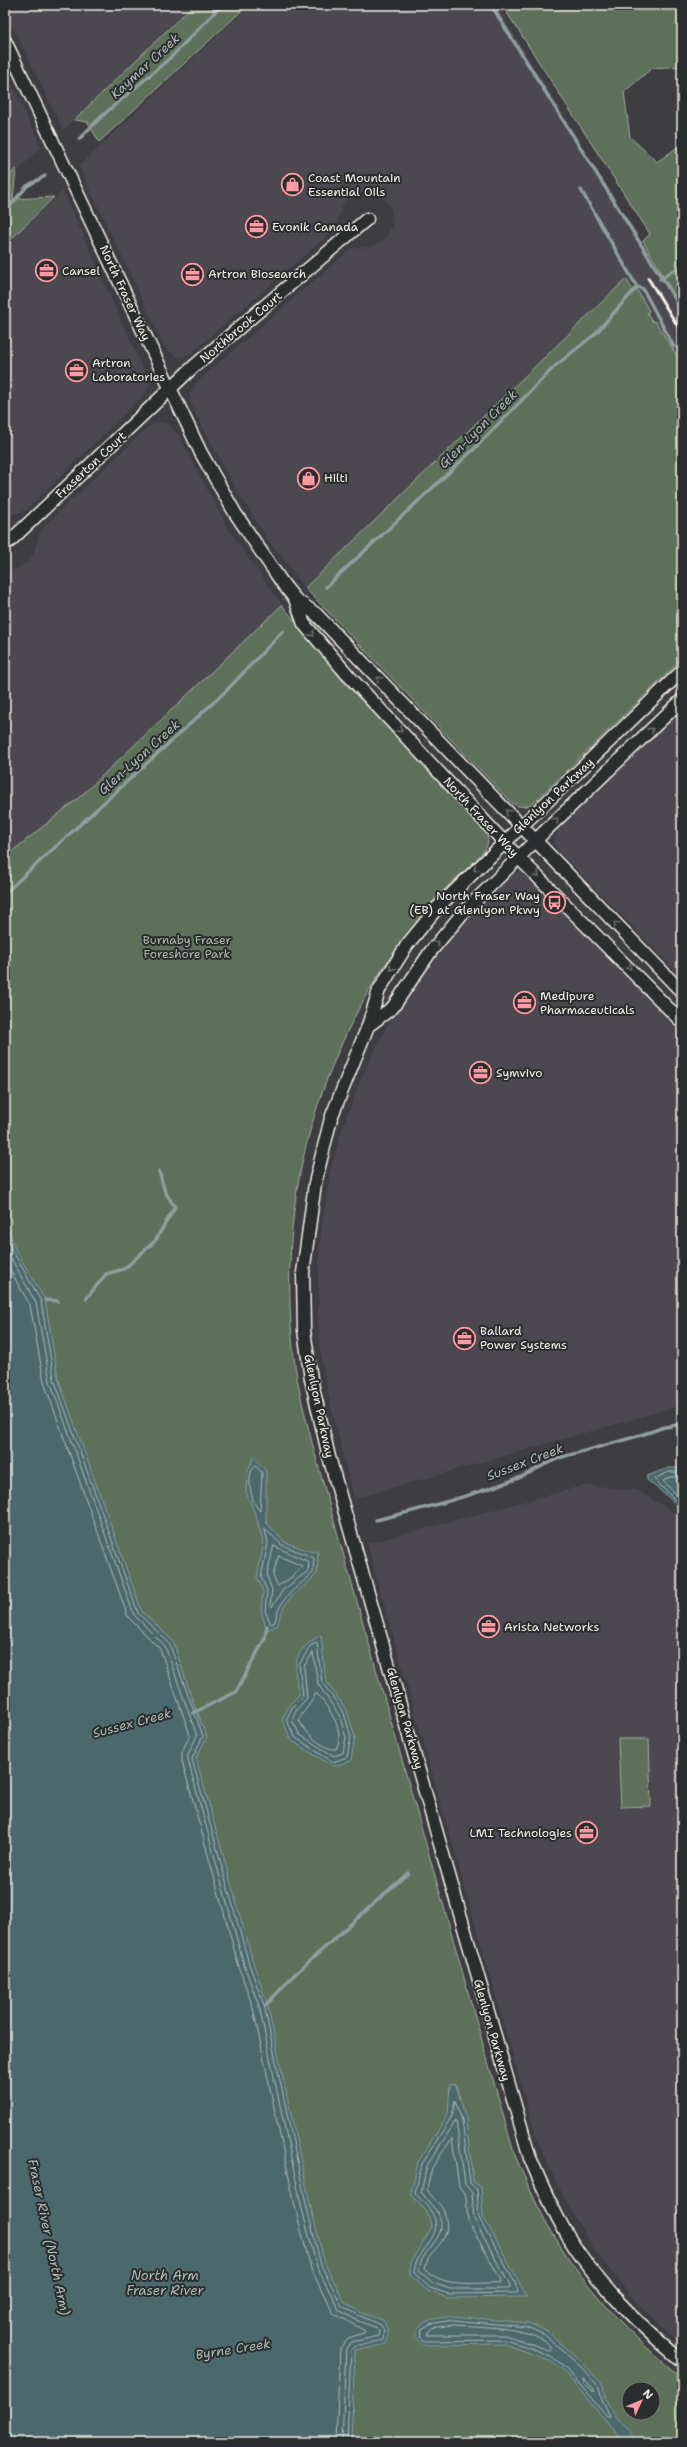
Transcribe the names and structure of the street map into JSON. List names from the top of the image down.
{
  "streets": {
    "street": [
      "North Fraser Way",
      "Northbrook Court",
      "Fraserton Court",
      "Glenlyon Parkway"
    ]
  },
  "crossings": [
    ["North Fraser Way", "Northbrook Court"],
    ["North Fraser Way", "Fraserton Court"],
    ["North Fraser Way", "Glenlyon Parkway"],
    ["Northbrook Court", "Fraserton Court"]
  ],
  "water": [
    "Kaymar Creek",
    "Glen-Lyon Creek",
    "Sussex Creek",
    "Fraser River (North Arm)",
    "North Arm Fraser River",
    "Byrne Creek"
  ],
  "parks": ["Burnaby Fraser Foreshore Park"],
  "places": {
    "shop": ["Coast Mountain Essential Oils", "Hilti"],
    "office": [
      "Evonik Canada",
      "Cansel",
      "Artron Biosearch",
      "Artron Laboratories",
      "Medipure Pharmaceuticals",
      "Symvivo",
      "Ballard Power Systems",
      "Arista Networks",
      "LMI Technologies"
    ],
    "bus stop": ["North Fraser Way (EB) at Glenlyon Pkwy"]
  },
  "north": "top right"
}
